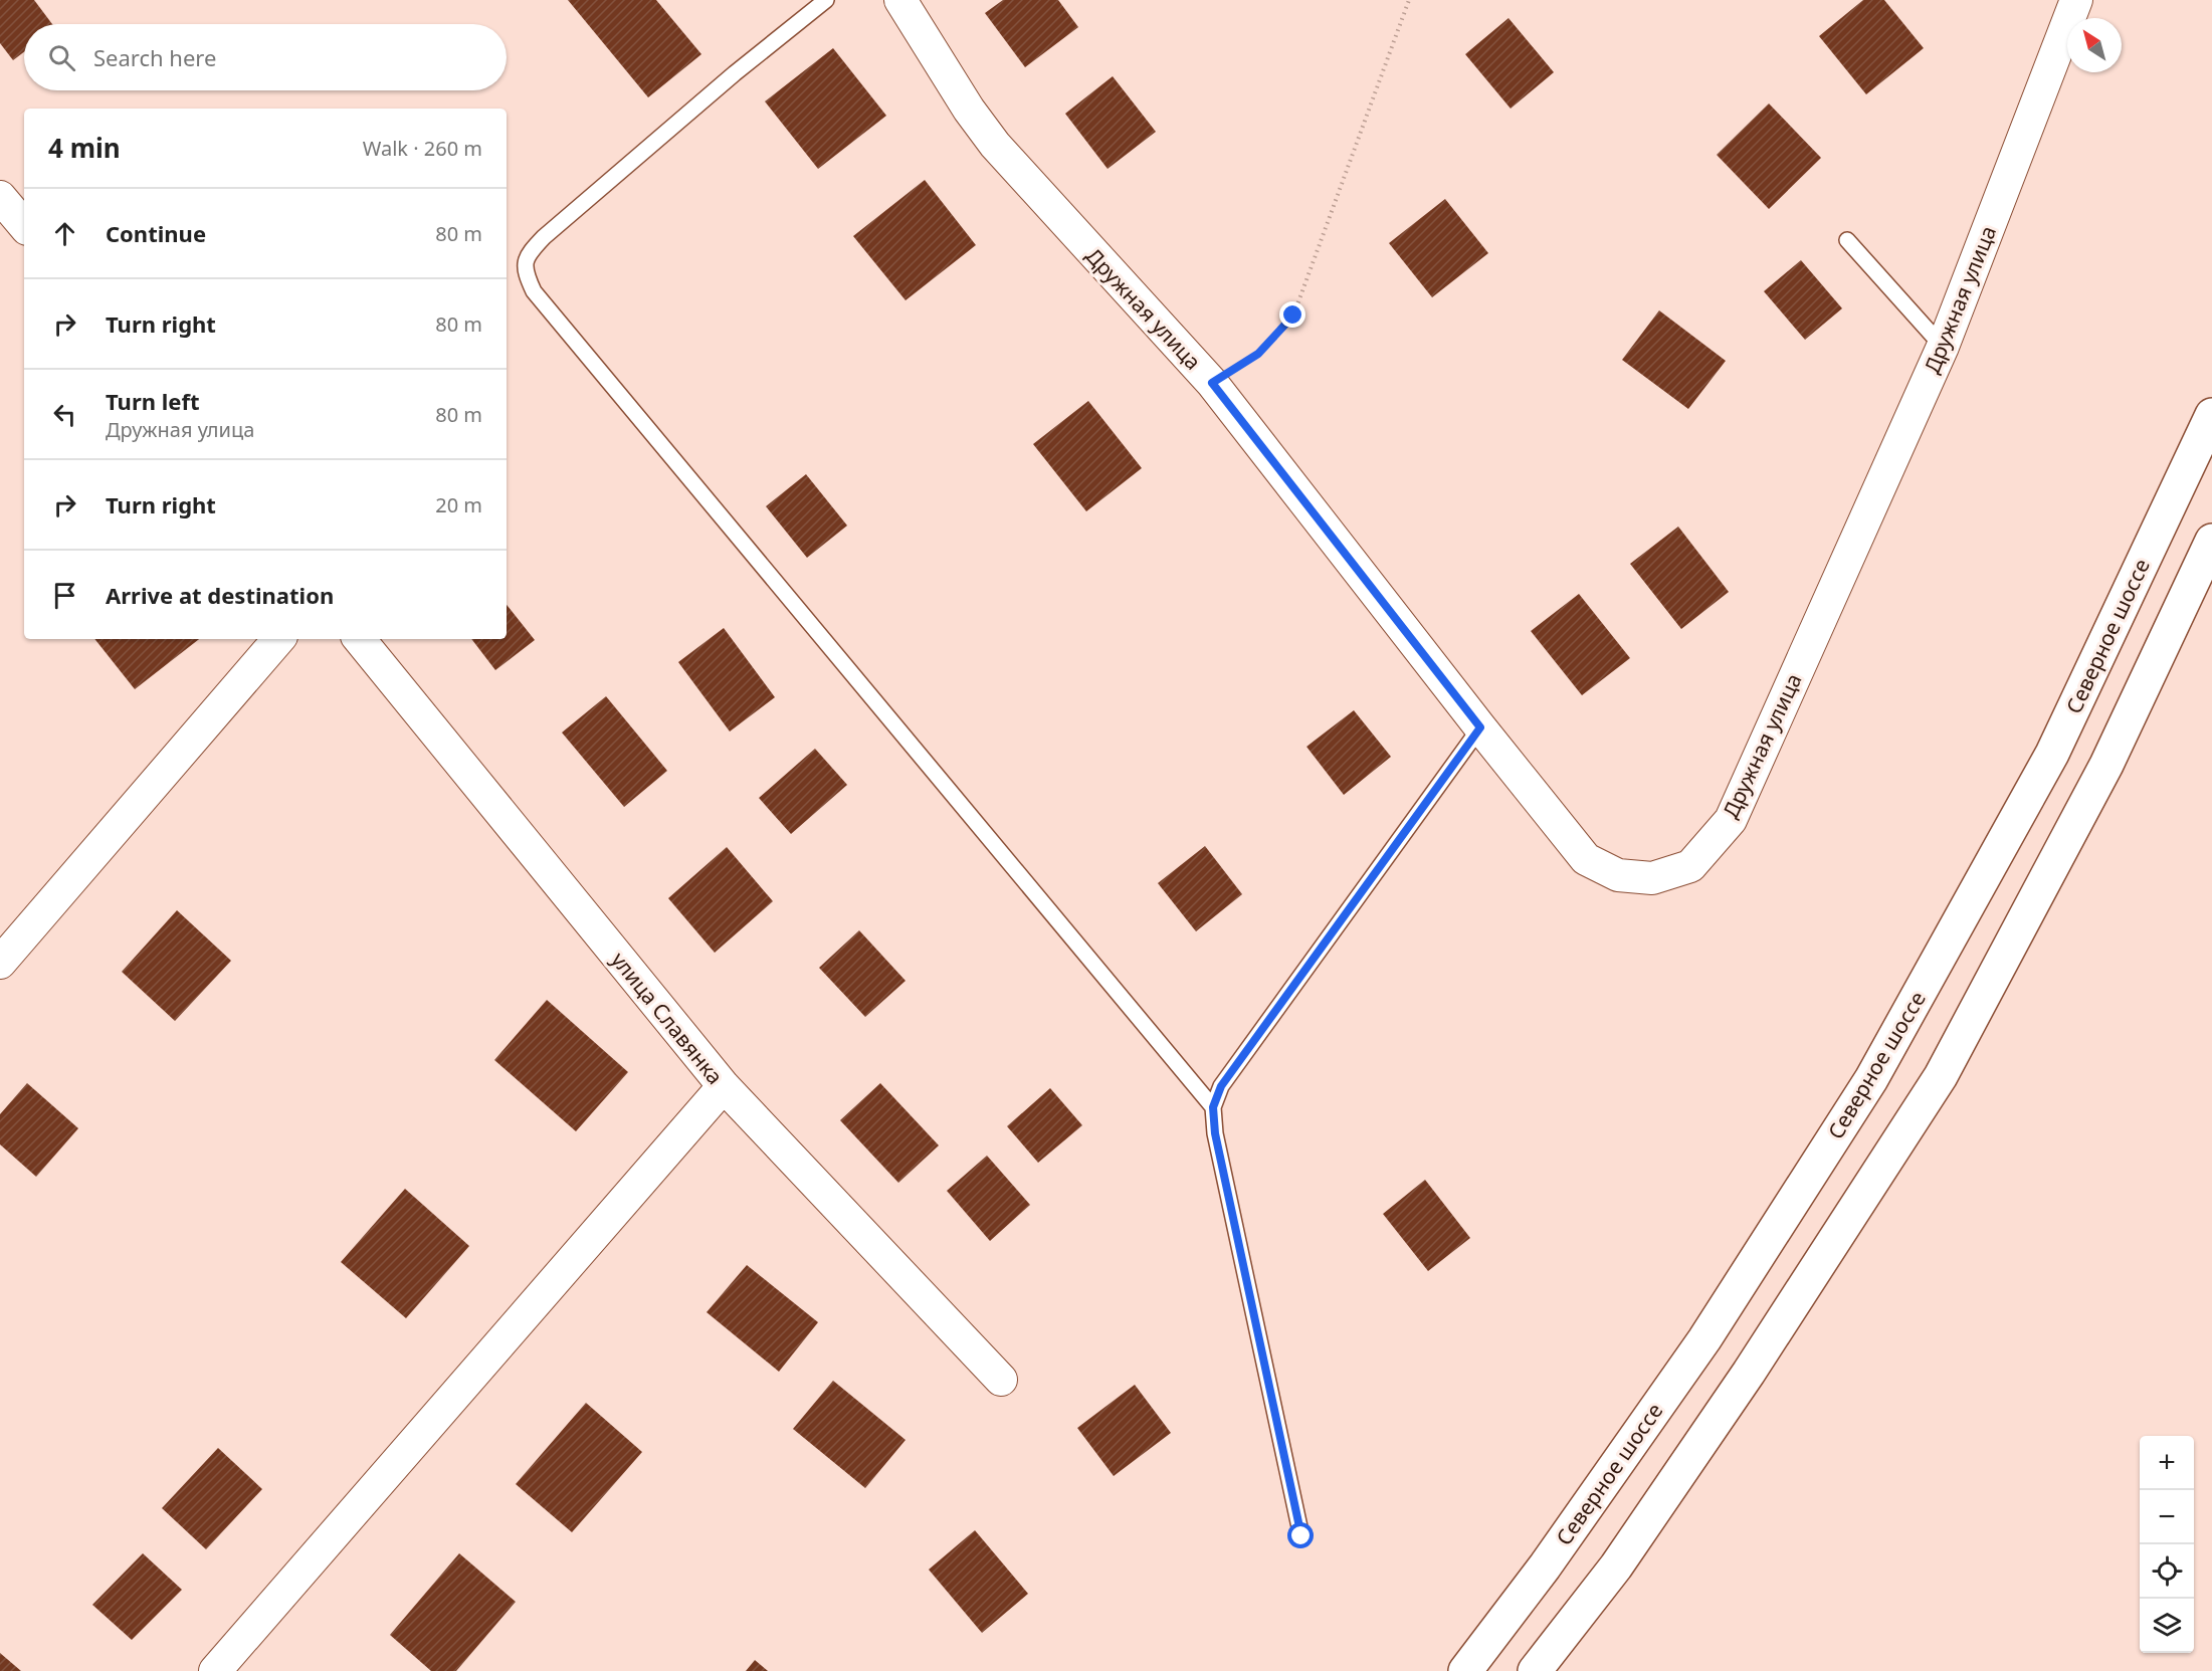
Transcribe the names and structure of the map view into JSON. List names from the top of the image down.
{
  "streets": {
    "main road": ["Северное шоссе"],
    "street": ["Дружная улица", "улица Славянка"]
  },
  "north": "top left",
  "page": {
    "search": "Search here",
    "heading": ["4 min", "Walk · 260 m"],
    "list": [
      ["Continue", "80 m"],
      ["Turn right", "80 m"],
      ["Turn left", "Дружная улица", "80 m"],
      ["Turn right", "20 m"],
      "Arrive at destination"
    ],
    "map_buttons": ["+", "−"]
  }
}
